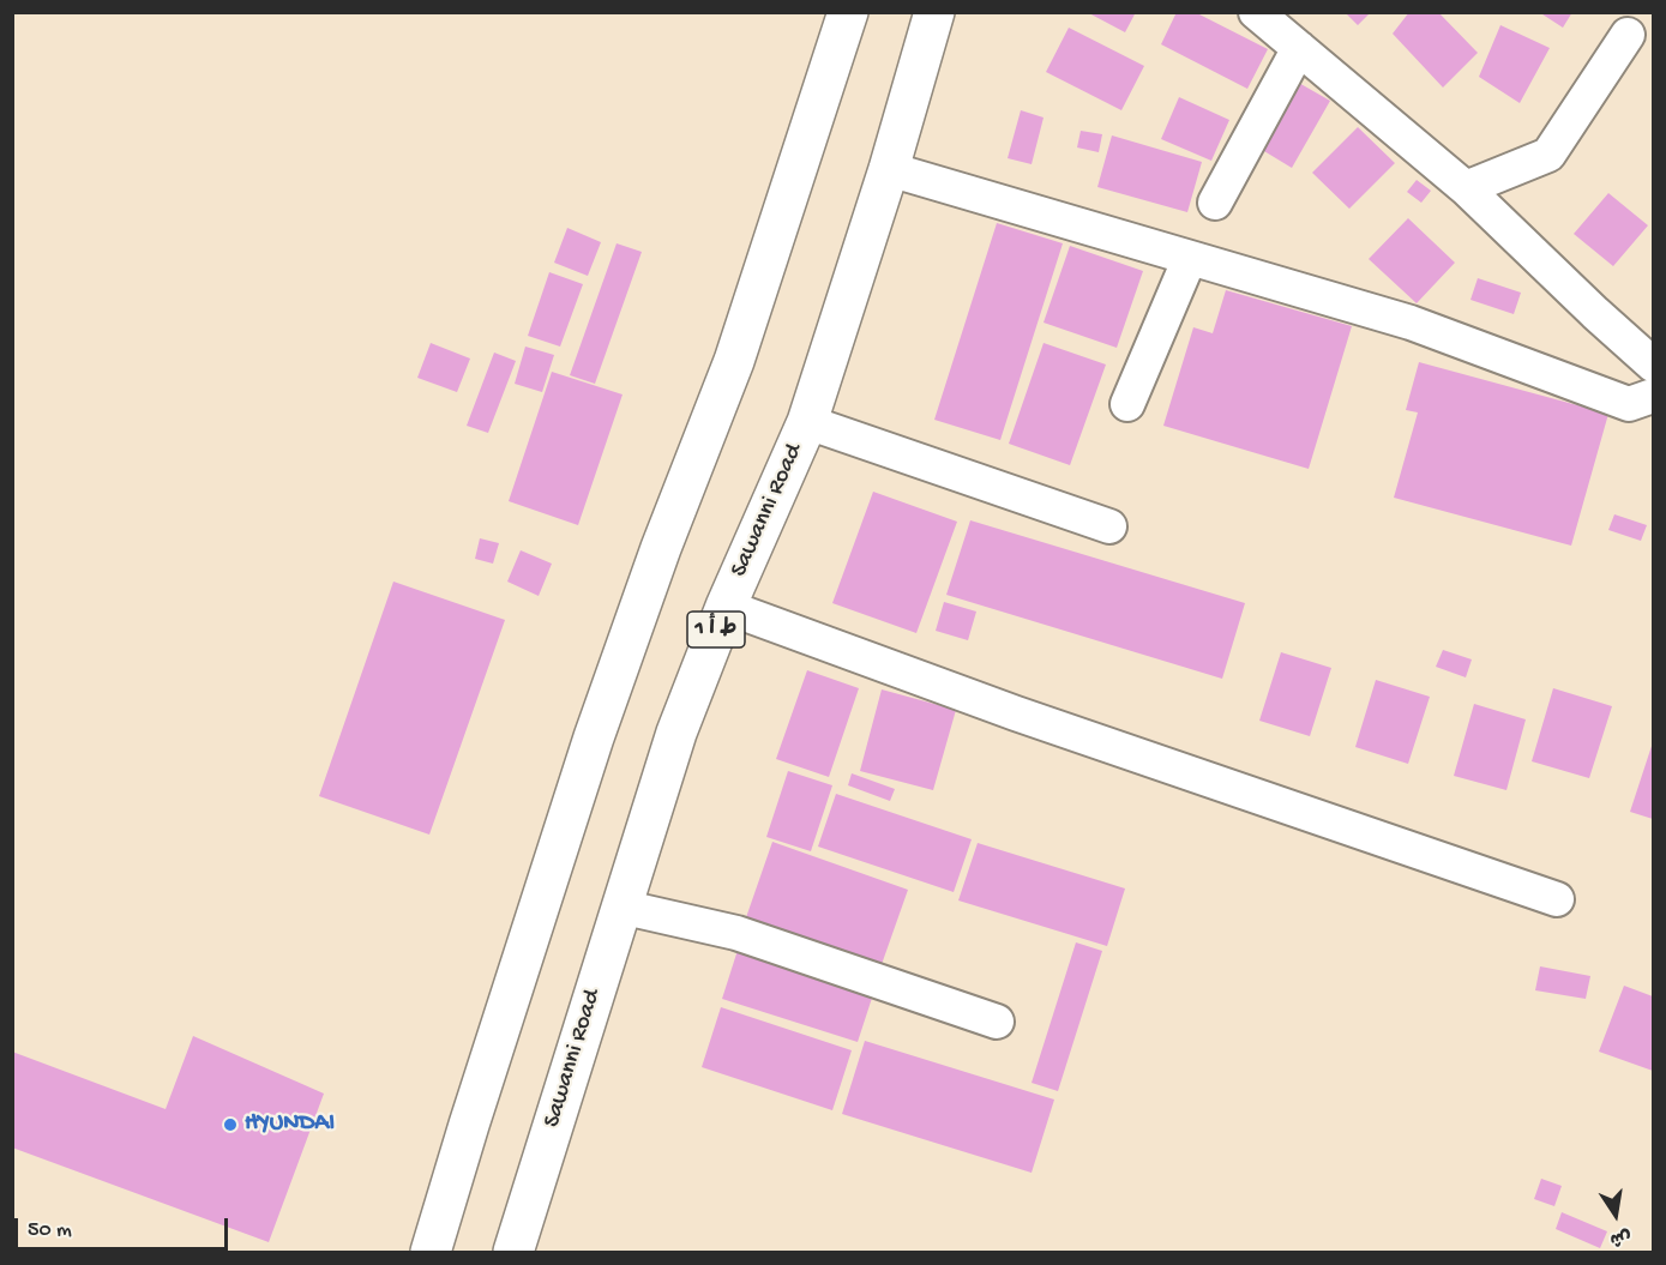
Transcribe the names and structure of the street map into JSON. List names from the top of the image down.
{
  "streets": {
    "highway": ["Sawanni Road", "ط أ 1"]
  },
  "places": ["HYUNDAI"],
  "scale_bar": "50 m",
  "north": "bottom"
}
